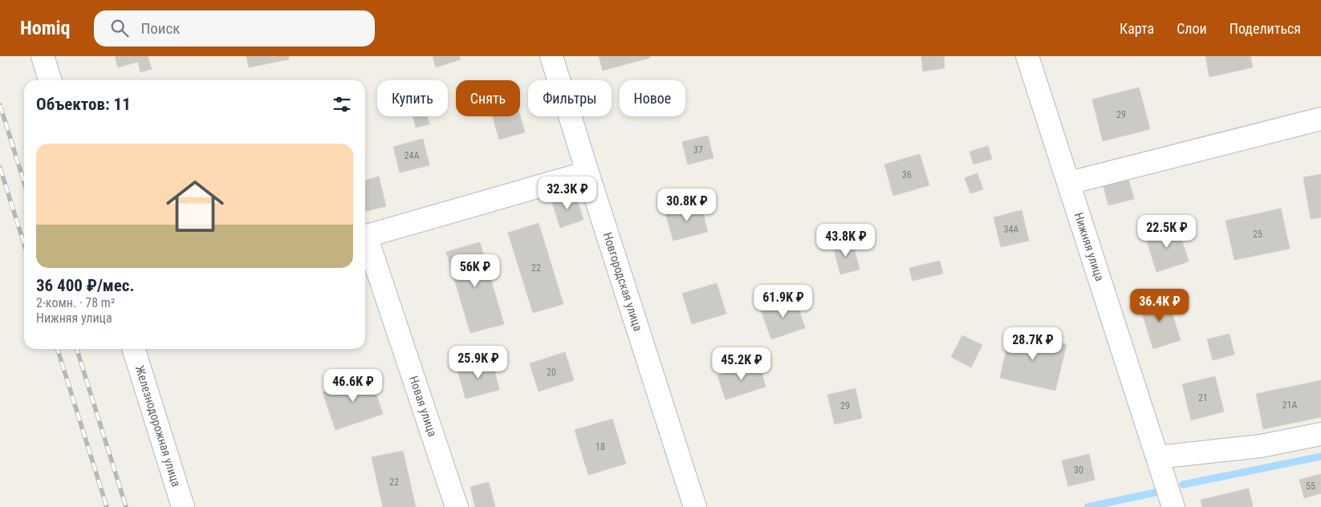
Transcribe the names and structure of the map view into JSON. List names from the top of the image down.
{
  "streets": {
    "street": [
      "Нижняя улица",
      "Новгородская улица",
      "Новая улица",
      "Железнодорожная улица"
    ]
  },
  "house_numbers": [
    "29",
    "37",
    "24А",
    "36",
    "34А",
    "25",
    "22",
    "20",
    "21",
    "21А",
    "29",
    "18",
    "30",
    "22",
    "55"
  ],
  "page": {
    "header": "Homiq",
    "search": "Поиск",
    "nav": ["Карта", "Слои", "Поделиться"],
    "chip": [
      "Купить",
      "Снять",
      "Фильтры",
      "Новое"
    ],
    "heading": "Объектов: 11",
    "list": [
      {
        "name": "36 400 ₽/мес.",
        "note": "2-комн. · 78 m² · Нижняя улица"
      }
    ],
    "price": [
      "32.3K ₽",
      "30.8K ₽",
      "22.5K ₽",
      "43.8K ₽",
      "56K ₽",
      "61.9K ₽",
      "36.4K ₽",
      "28.7K ₽",
      "25.9K ₽",
      "45.2K ₽",
      "46.6K ₽"
    ]
  }
}
